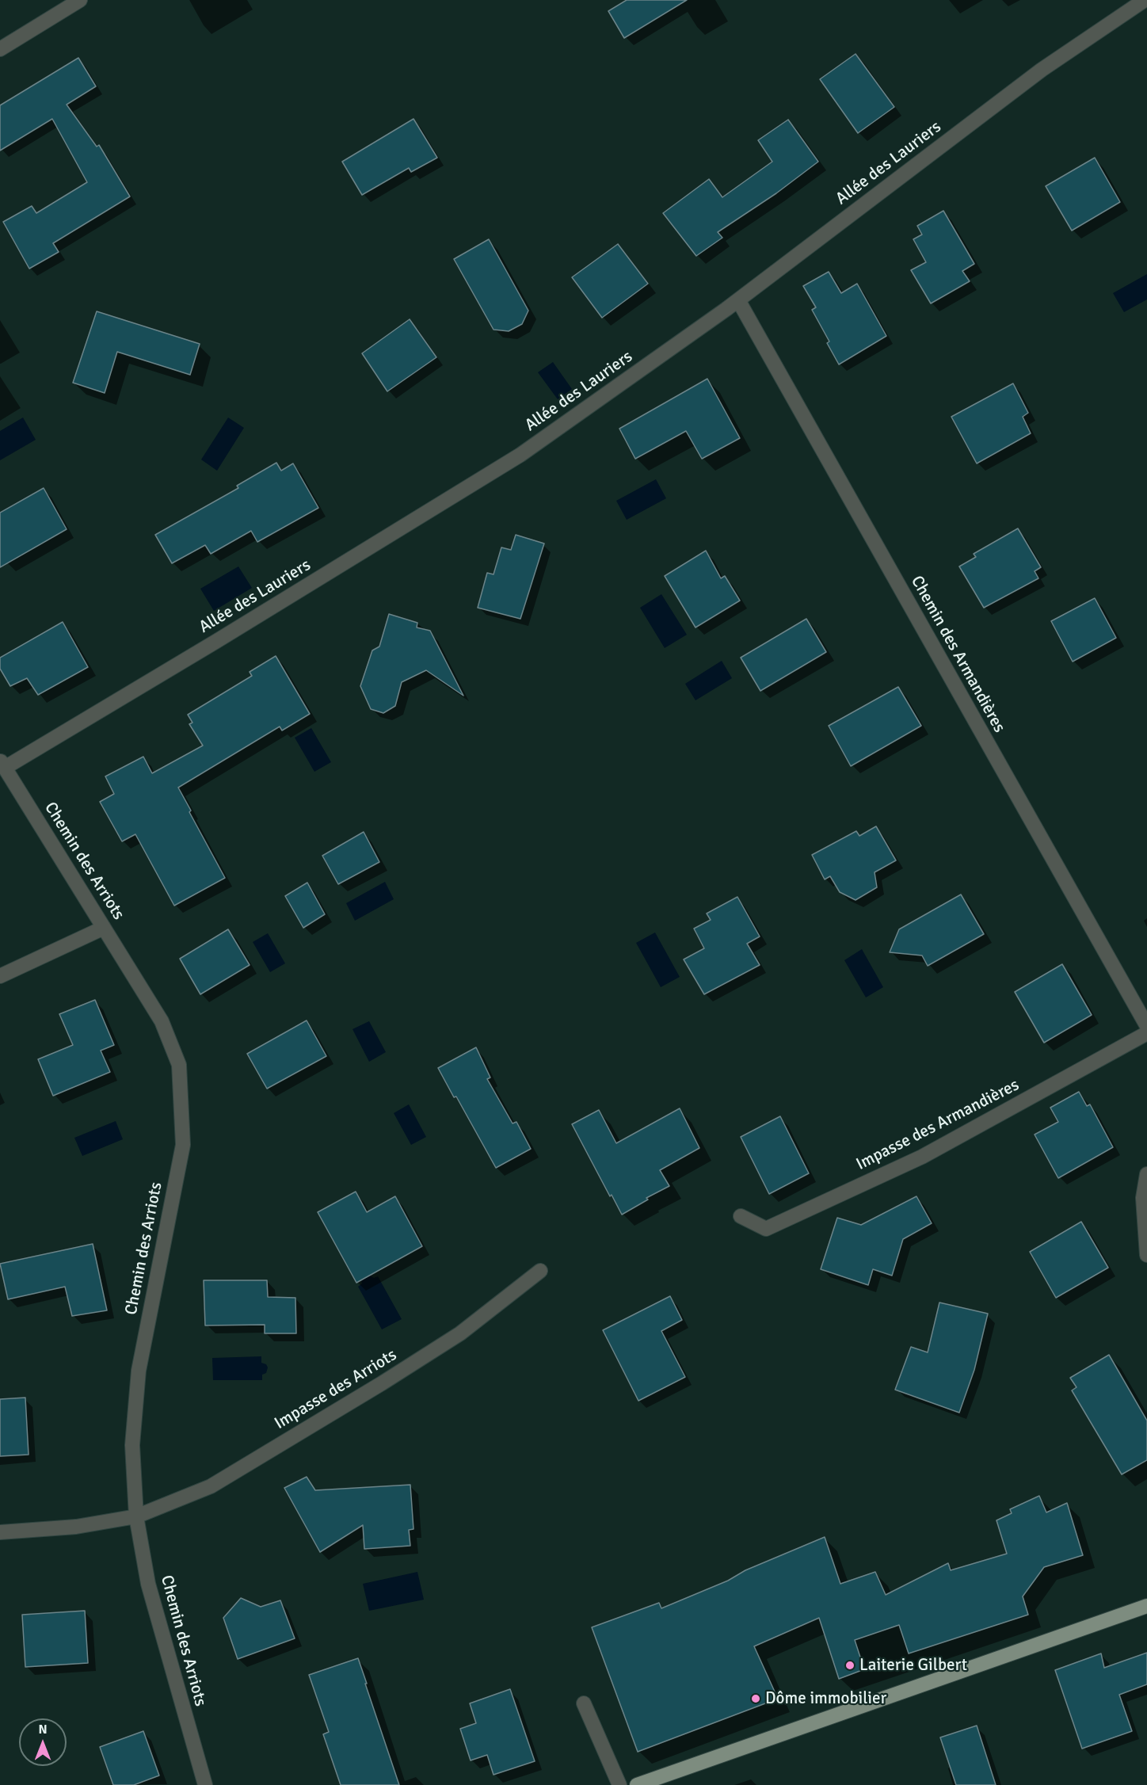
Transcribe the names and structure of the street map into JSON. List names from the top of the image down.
{
  "streets": {
    "street": [
      "Allée des Lauriers",
      "Chemin des Armandières",
      "Chemin des Arriots",
      "Impasse des Armandières",
      "Impasse des Arriots"
    ]
  },
  "crossings": [
    ["Allée des Lauriers", "Chemin des Armandières"],
    ["Allée des Lauriers", "Chemin des Arriots"],
    ["Chemin des Arriots", "Impasse des Arriots"]
  ],
  "places": ["Laiterie Gilbert", "Dôme immobilier"],
  "north": "top"
}
